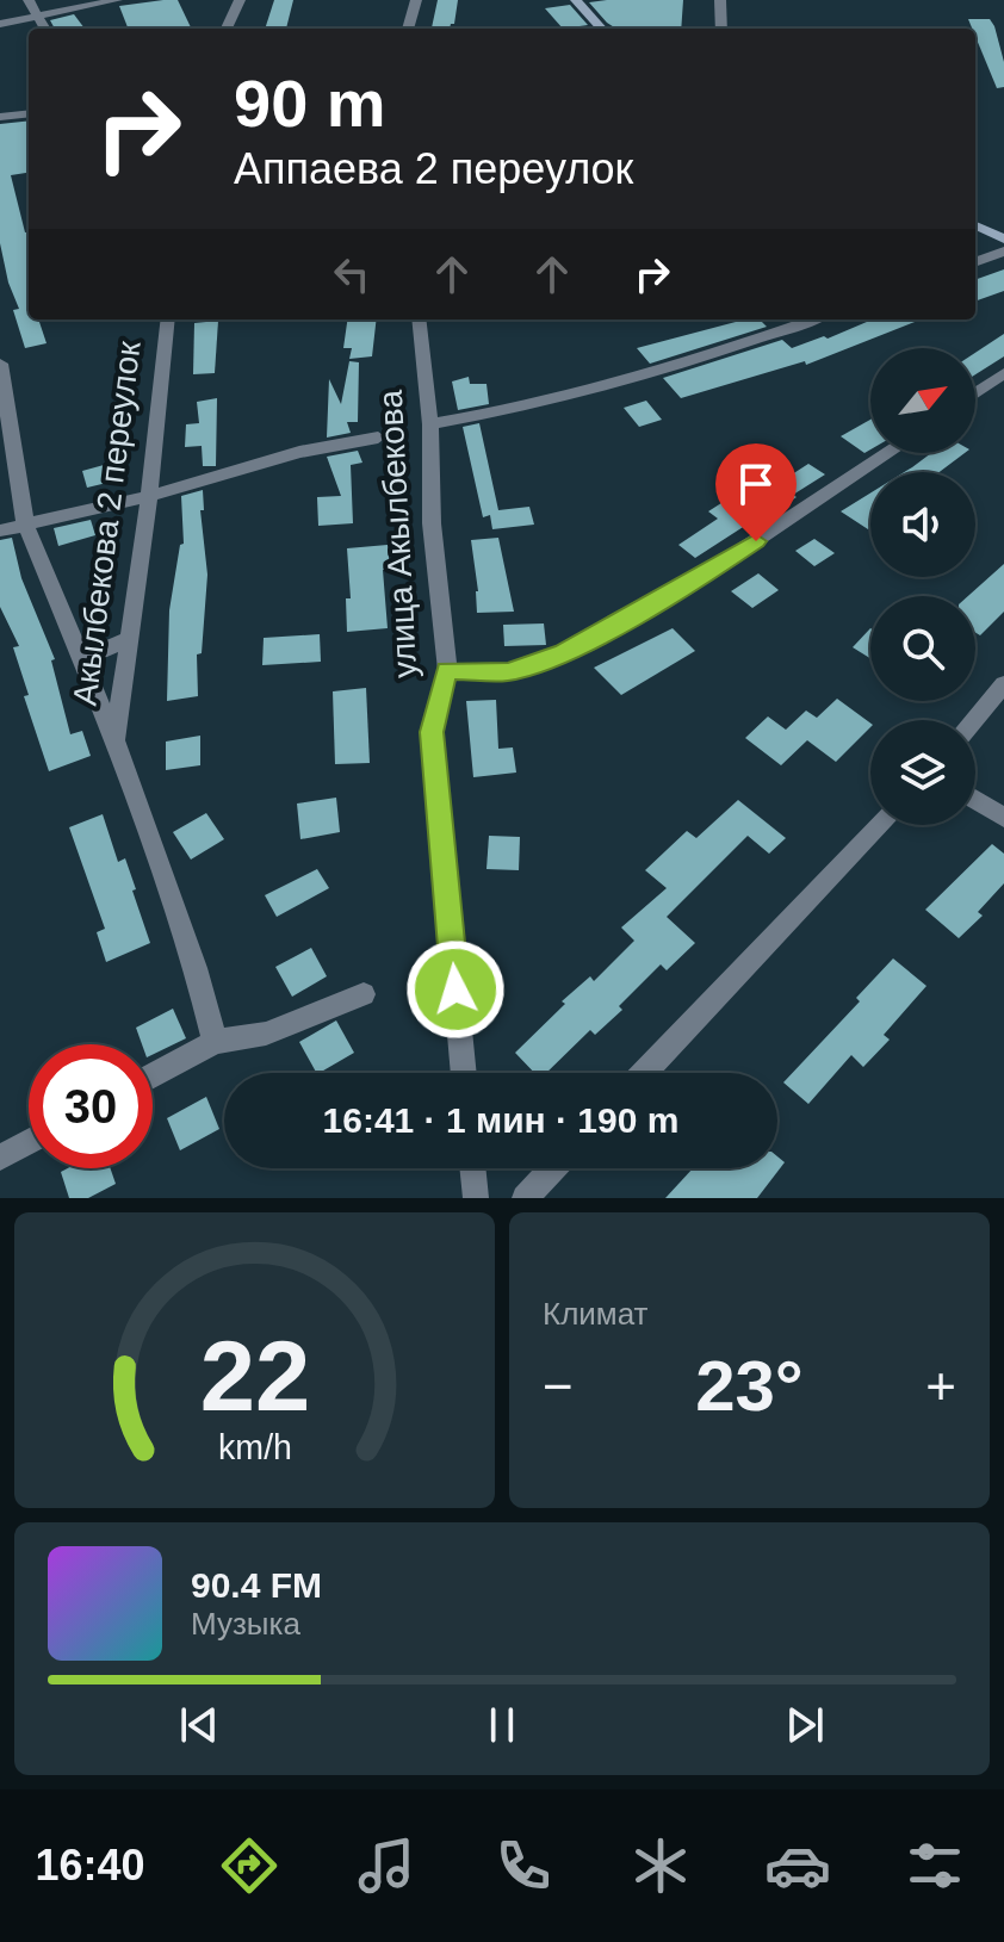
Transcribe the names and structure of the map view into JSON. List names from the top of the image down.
{
  "streets": {
    "street": ["Акылбекова 2 переулок", "улица Акылбекова"]
  },
  "north": "top right",
  "page": {
    "turn": ["90 m", "Аппаева 2 переулок"],
    "limit": "30",
    "trip": "16:41 · 1 мин · 190 m",
    "tile": "Климат",
    "heat": ["−", "23°", "+"],
    "song": ["90.4 FM", "Музыка"],
    "tabs": "16:40",
    "gauge": ["22", "km/h"]
  }
}
